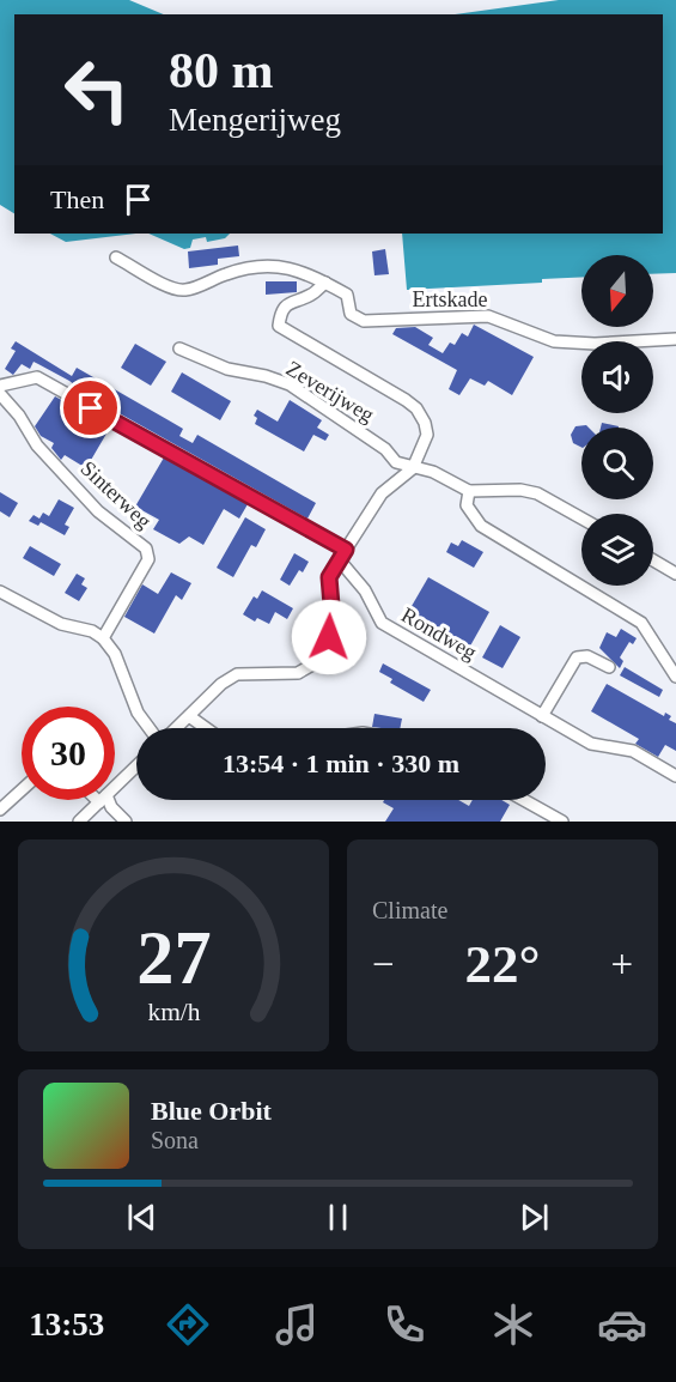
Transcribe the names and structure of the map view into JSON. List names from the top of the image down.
{
  "streets": {
    "street": [
      "Ertskade",
      "Zeverijweg",
      "Sinterweg",
      "Rondweg"
    ]
  },
  "north": "bottom",
  "page": {
    "turn": ["80 m", "Mengerijweg"],
    "then": "Then",
    "limit": "30",
    "trip": "13:54 · 1 min · 330 m",
    "tile": "Climate",
    "heat": ["−", "22°", "+"],
    "song": ["Blue Orbit", "Sona"],
    "tabs": "13:53",
    "gauge": ["27", "km/h"]
  }
}
